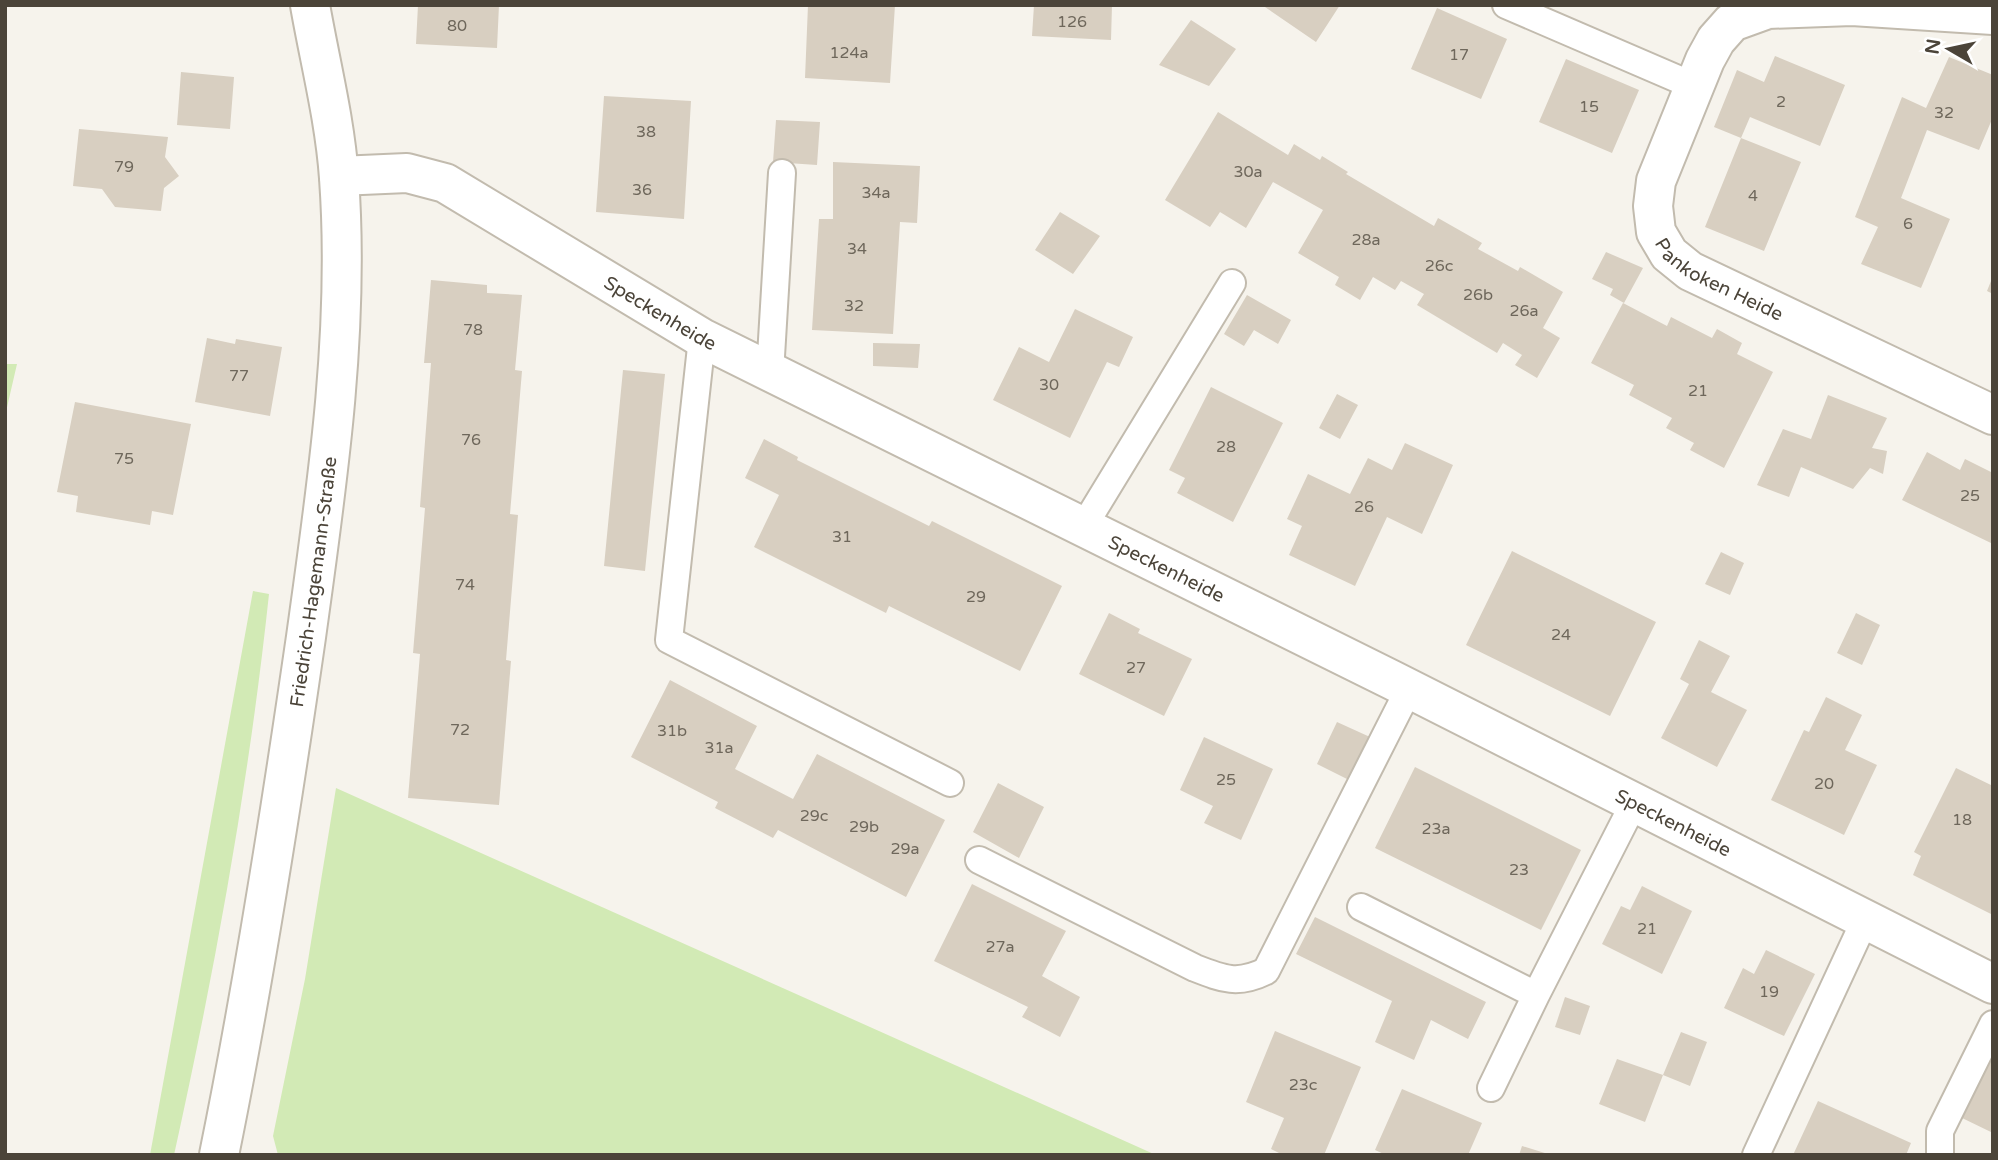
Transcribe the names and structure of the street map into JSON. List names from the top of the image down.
{
  "streets": {
    "street": ["Pankoken Heide", "Speckenheide", "Friedrich-Hagemann-Straße"]
  },
  "crossings": [
    ["Speckenheide", "Friedrich-Hagemann-Straße"]
  ],
  "house_numbers": [
    "126",
    "80",
    "124a",
    "17",
    "2",
    "15",
    "32",
    "38",
    "79",
    "30a",
    "36",
    "34a",
    "4",
    "6",
    "28a",
    "34",
    "26c",
    "26b",
    "32",
    "26a",
    "78",
    "77",
    "30",
    "21",
    "76",
    "28",
    "75",
    "25",
    "26",
    "31",
    "74",
    "29",
    "24",
    "27",
    "72",
    "31b",
    "31a",
    "25",
    "20",
    "29c",
    "18",
    "29b",
    "23a",
    "29a",
    "23",
    "21",
    "27a",
    "19",
    "23c"
  ],
  "north": "left"
}
